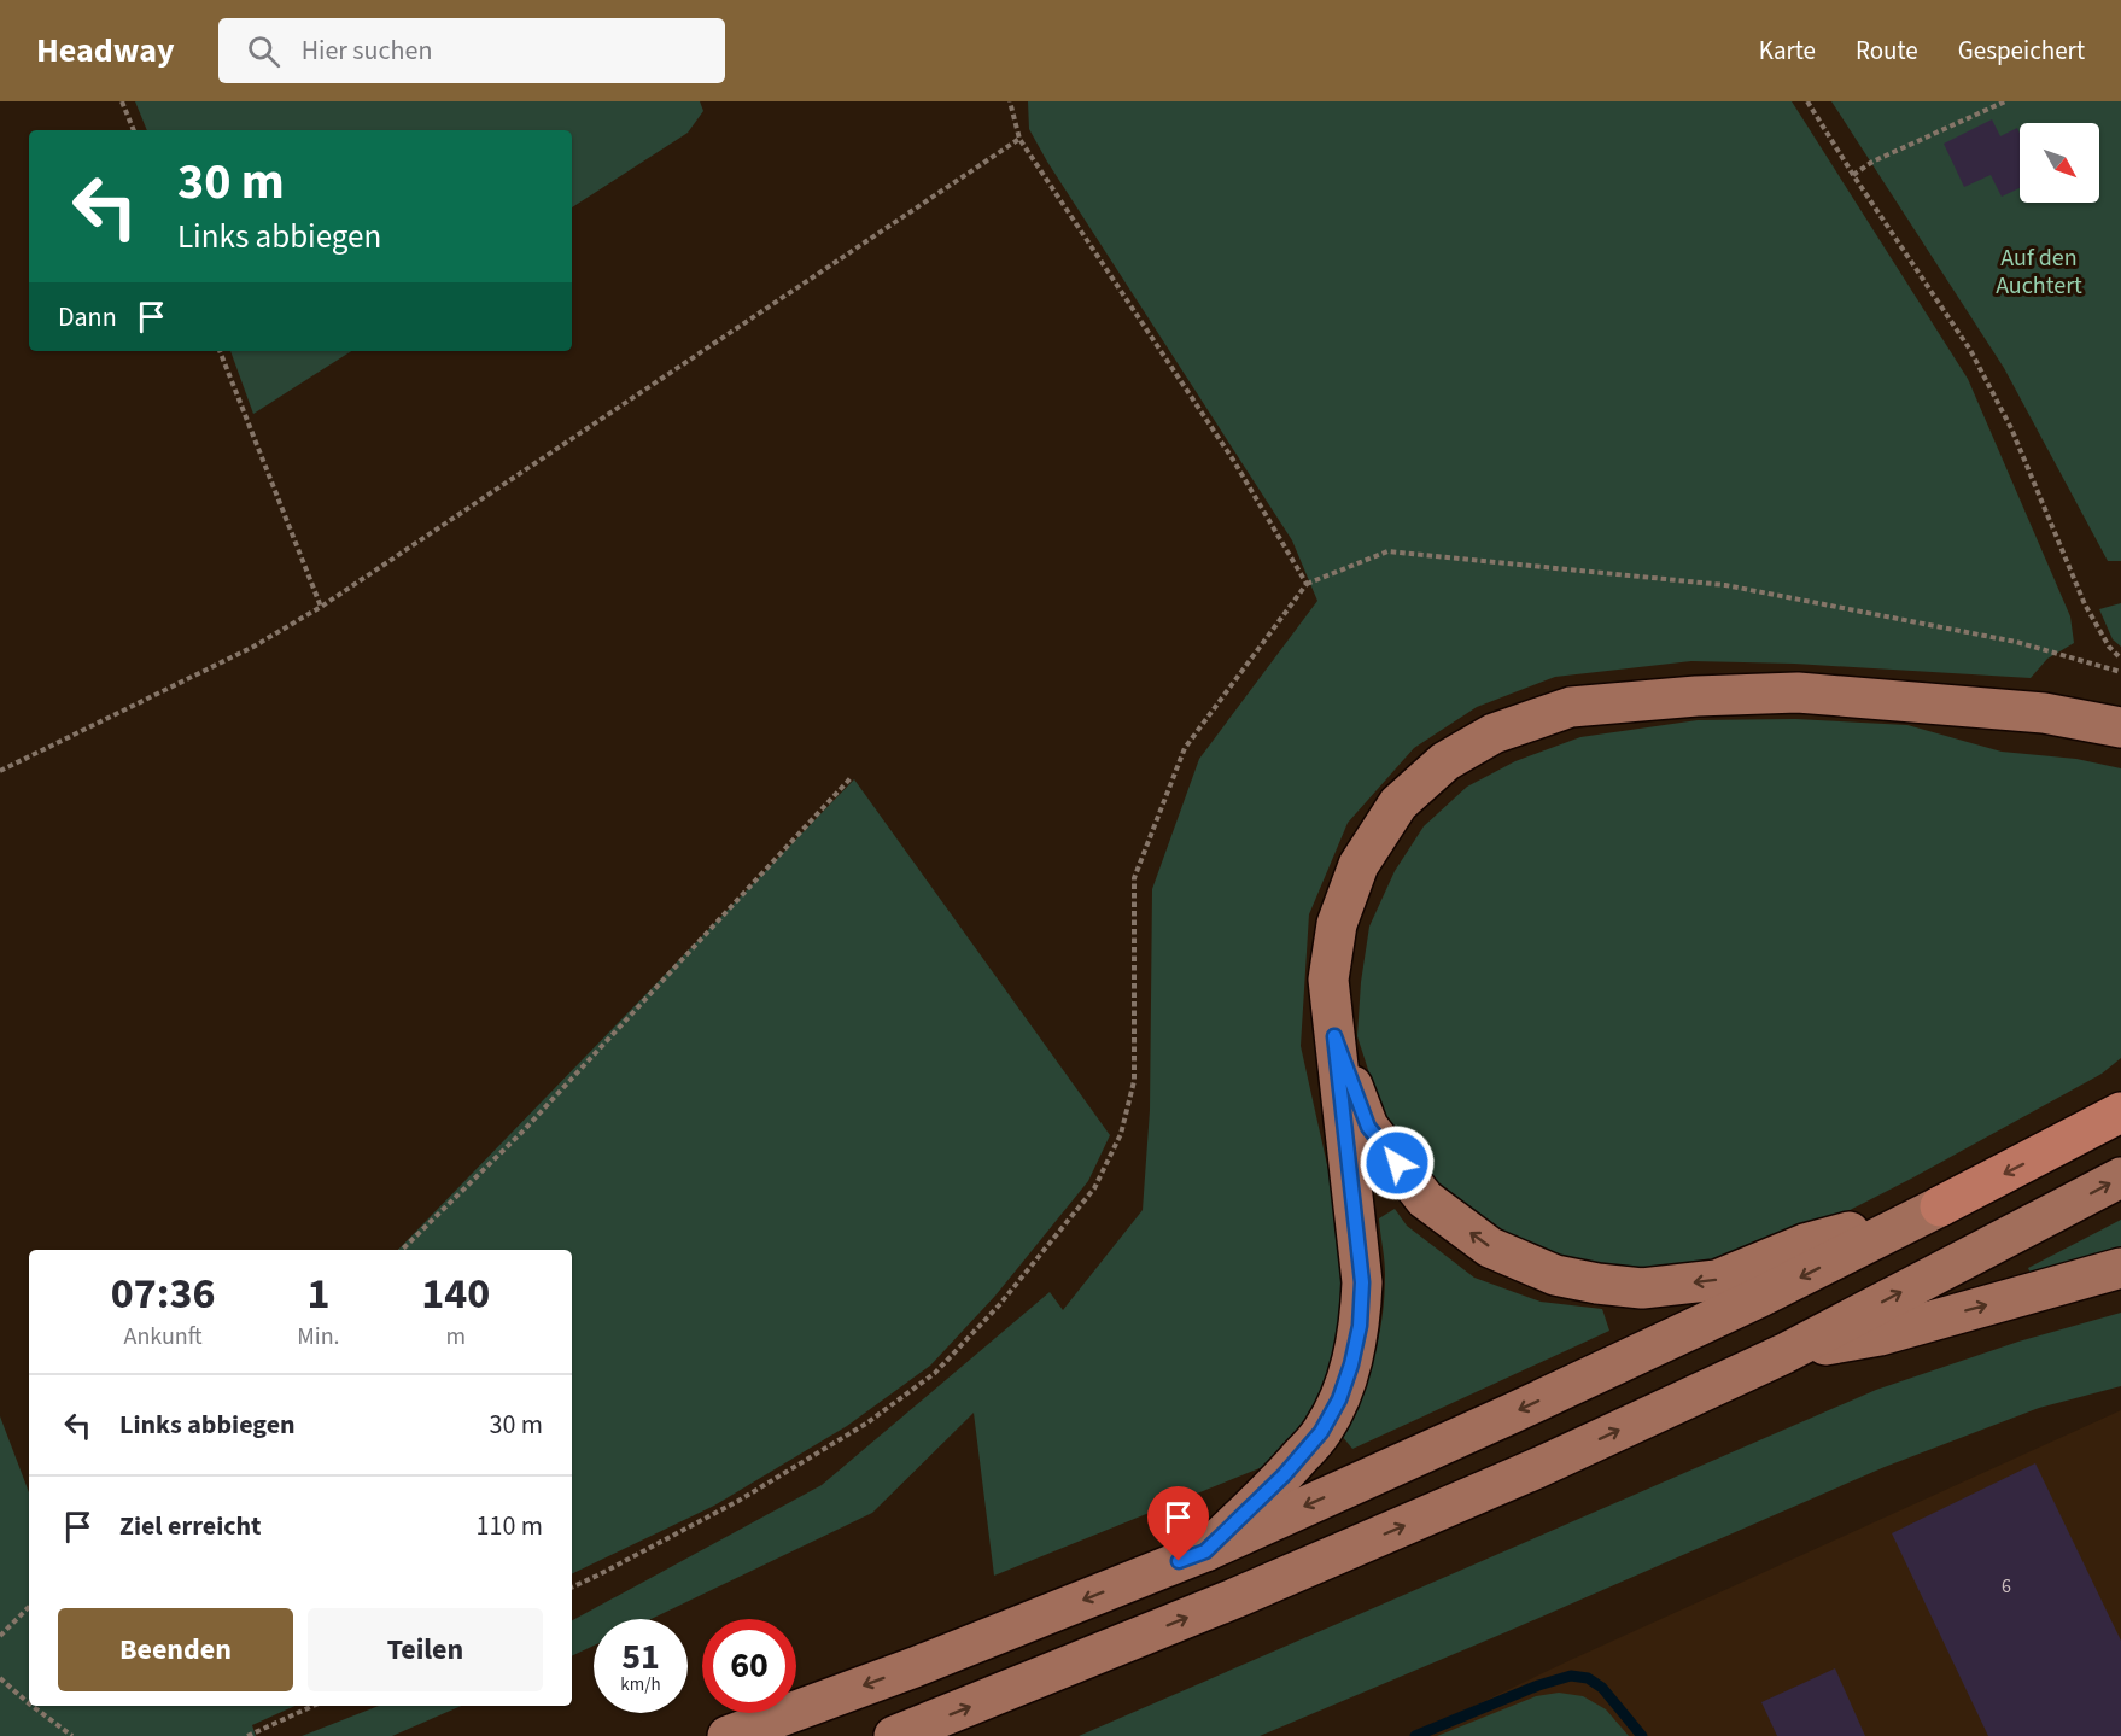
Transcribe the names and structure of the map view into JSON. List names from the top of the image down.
{
  "parks": ["Auf den Auchtert"],
  "house_numbers": ["6"],
  "north": "bottom right",
  "page": {
    "header": "Headway",
    "search": "Hier suchen",
    "nav": ["Karte", "Route", "Gespeichert"],
    "turn": ["30 m", "Links abbiegen"],
    "then": "Dann",
    "eta": [
      "07:36",
      "Ankunft",
      "1",
      "Min.",
      "140",
      "m"
    ],
    "list": [
      {
        "name": "Links abbiegen",
        "value": "30 m"
      },
      {
        "name": "Ziel erreicht",
        "value": "110 m"
      }
    ],
    "buttons": ["Beenden", "Teilen"],
    "speed": "51 km/h",
    "limit": "60"
  }
}
